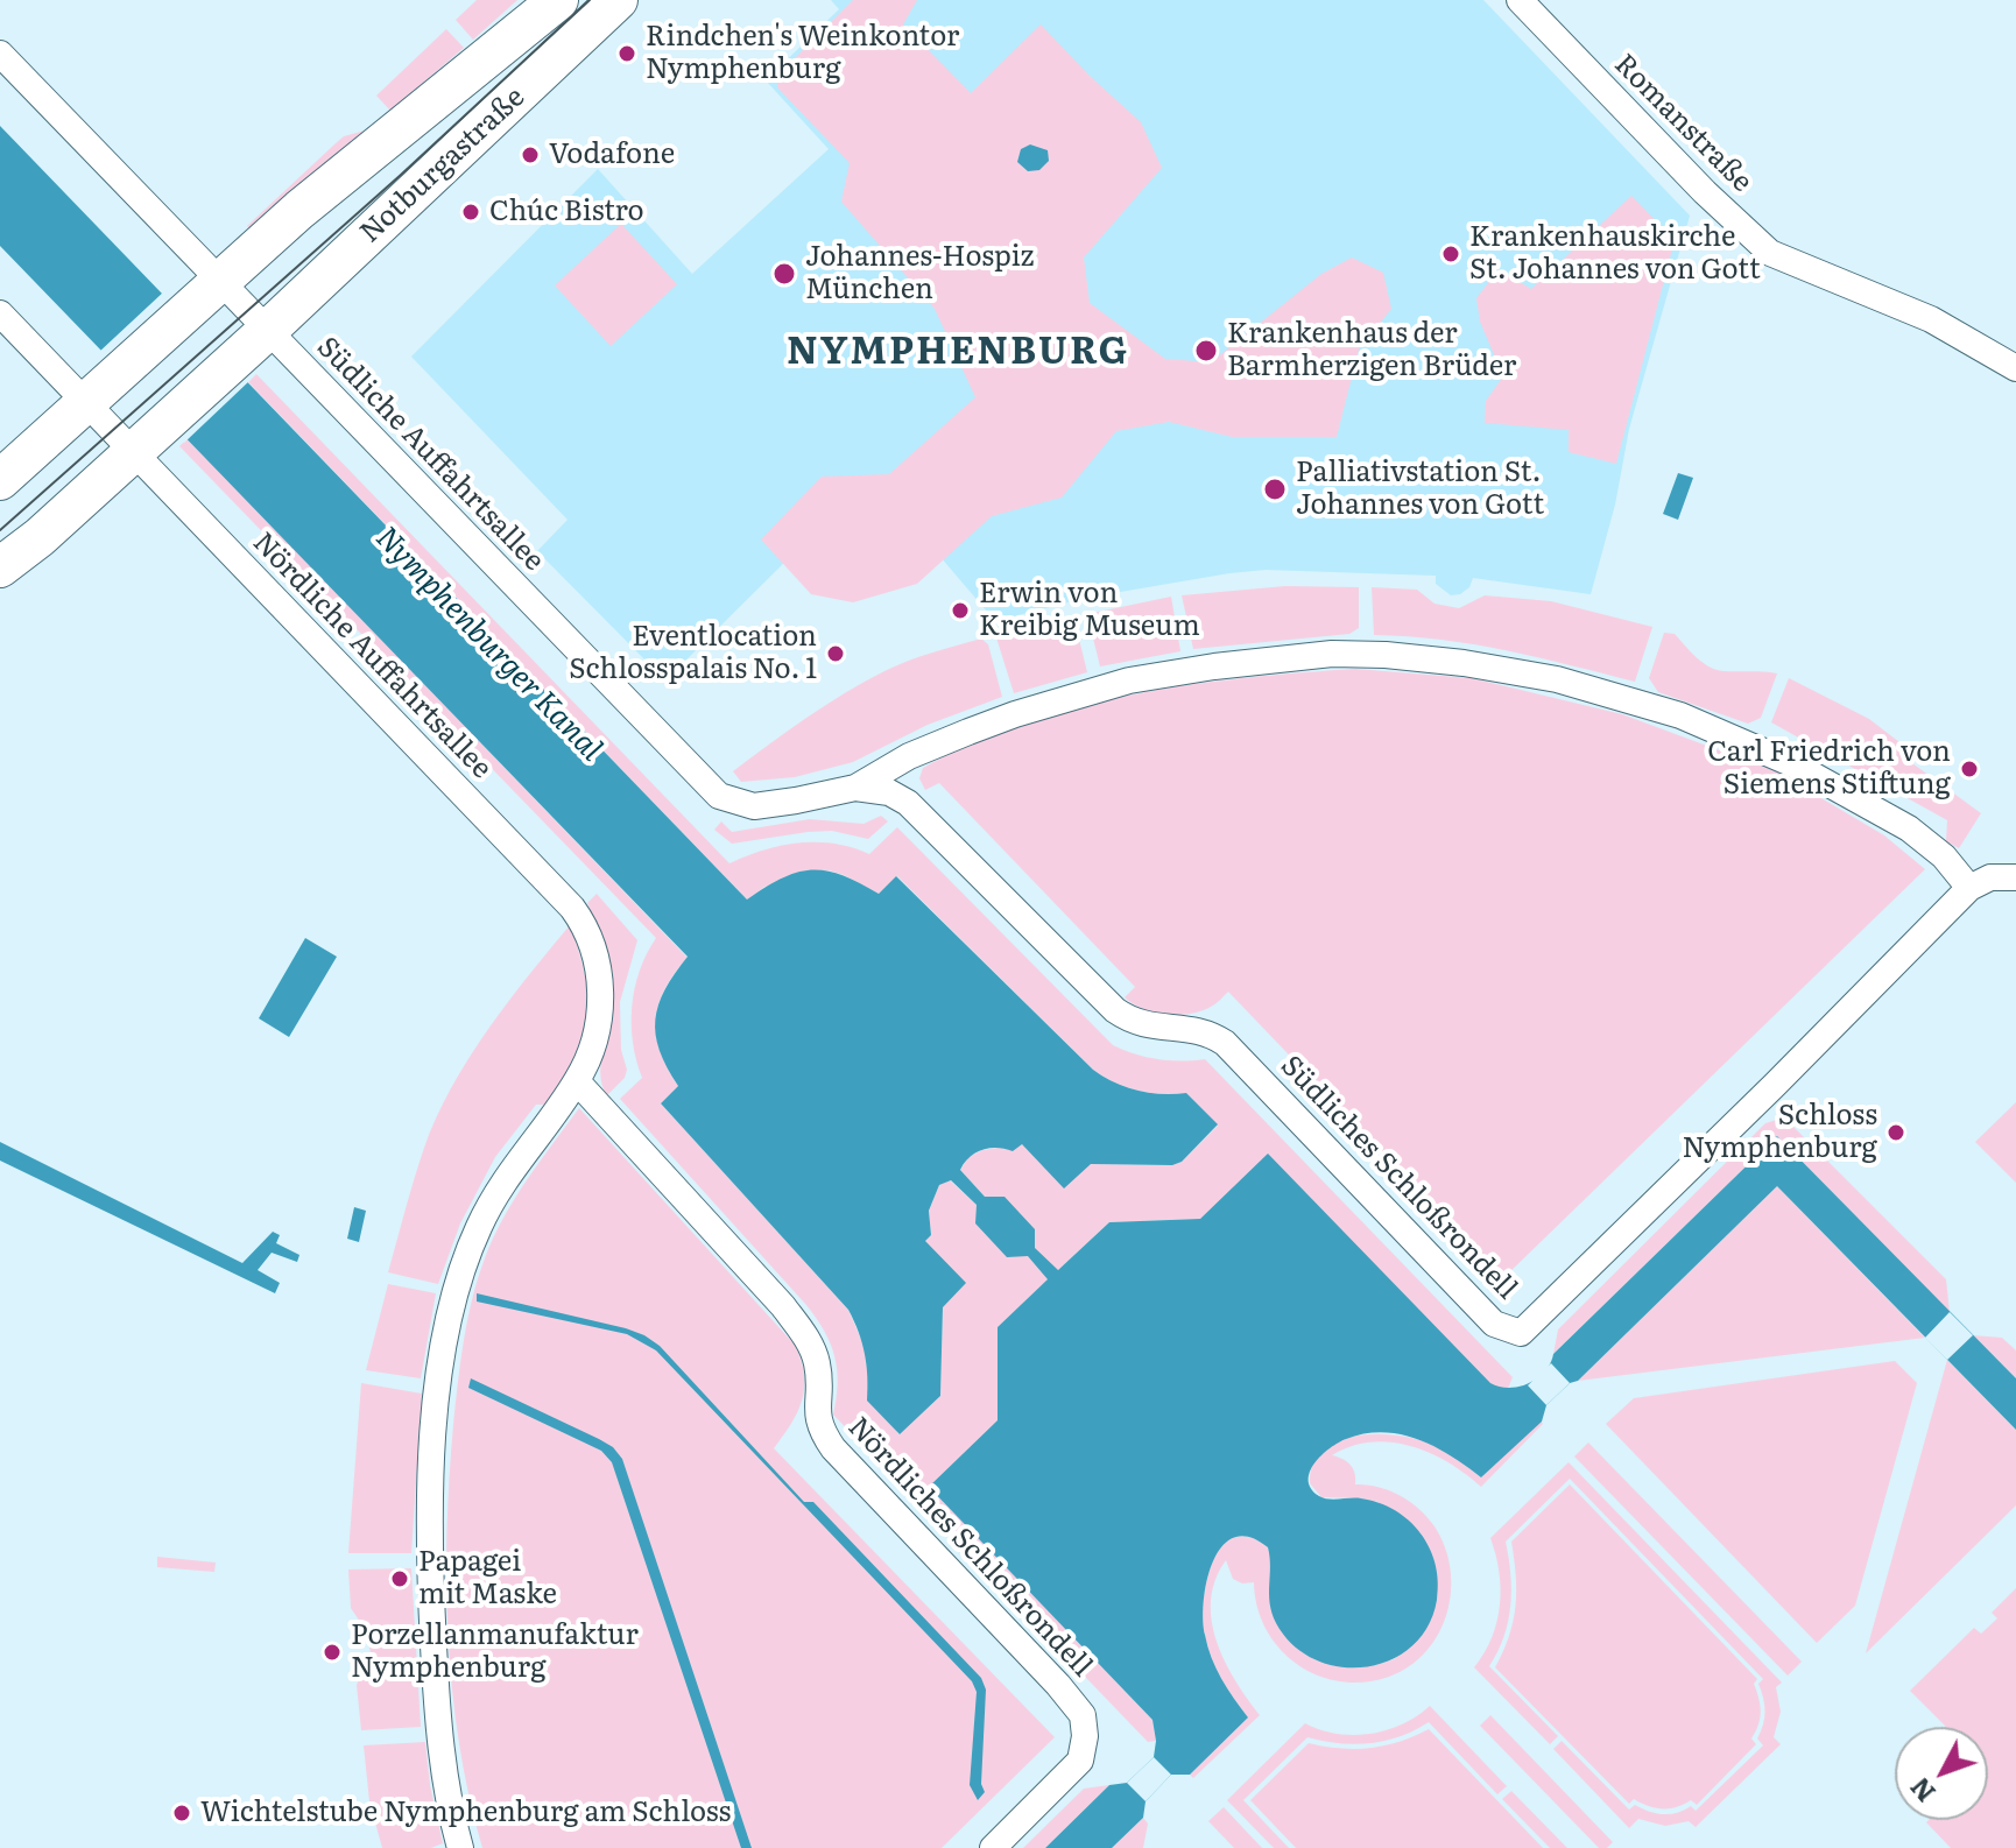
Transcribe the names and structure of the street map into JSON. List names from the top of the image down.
{
  "streets": {
    "main road": ["Notburgastraße"],
    "street": [
      "Romanstraße",
      "Südliche Auffahrtsallee",
      "Nördliche Auffahrtsallee",
      "Südliches Schloßrondell",
      "Nördliches Schloßrondell"
    ]
  },
  "crossings": [
    ["Notburgastraße", "Südliche Auffahrtsallee"],
    ["Notburgastraße", "Nördliche Auffahrtsallee"],
    ["Südliche Auffahrtsallee", "Südliches Schloßrondell"],
    ["Nördliche Auffahrtsallee", "Nördliches Schloßrondell"]
  ],
  "districts": ["NYMPHENBURG"],
  "water": ["Nymphenburger Kanal"],
  "places": [
    "Rindchen's Weinkontor Nymphenburg",
    "Vodafone",
    "Chúc Bistro",
    "Krankenhauskirche St. Johannes von Gott",
    "Johannes-Hospiz München",
    "Krankenhaus der Barmherzigen Brüder",
    "Palliativstation St. Johannes von Gott",
    "Erwin von Kreibig Museum",
    "Eventlocation Schlosspalais No. 1",
    "Carl Friedrich von Siemens Stiftung",
    "Schloss Nymphenburg",
    "Papagei mit Maske",
    "Porzellanmanufaktur Nymphenburg",
    "Wichtelstube Nymphenburg am Schloss"
  ],
  "north": "bottom left"
}
